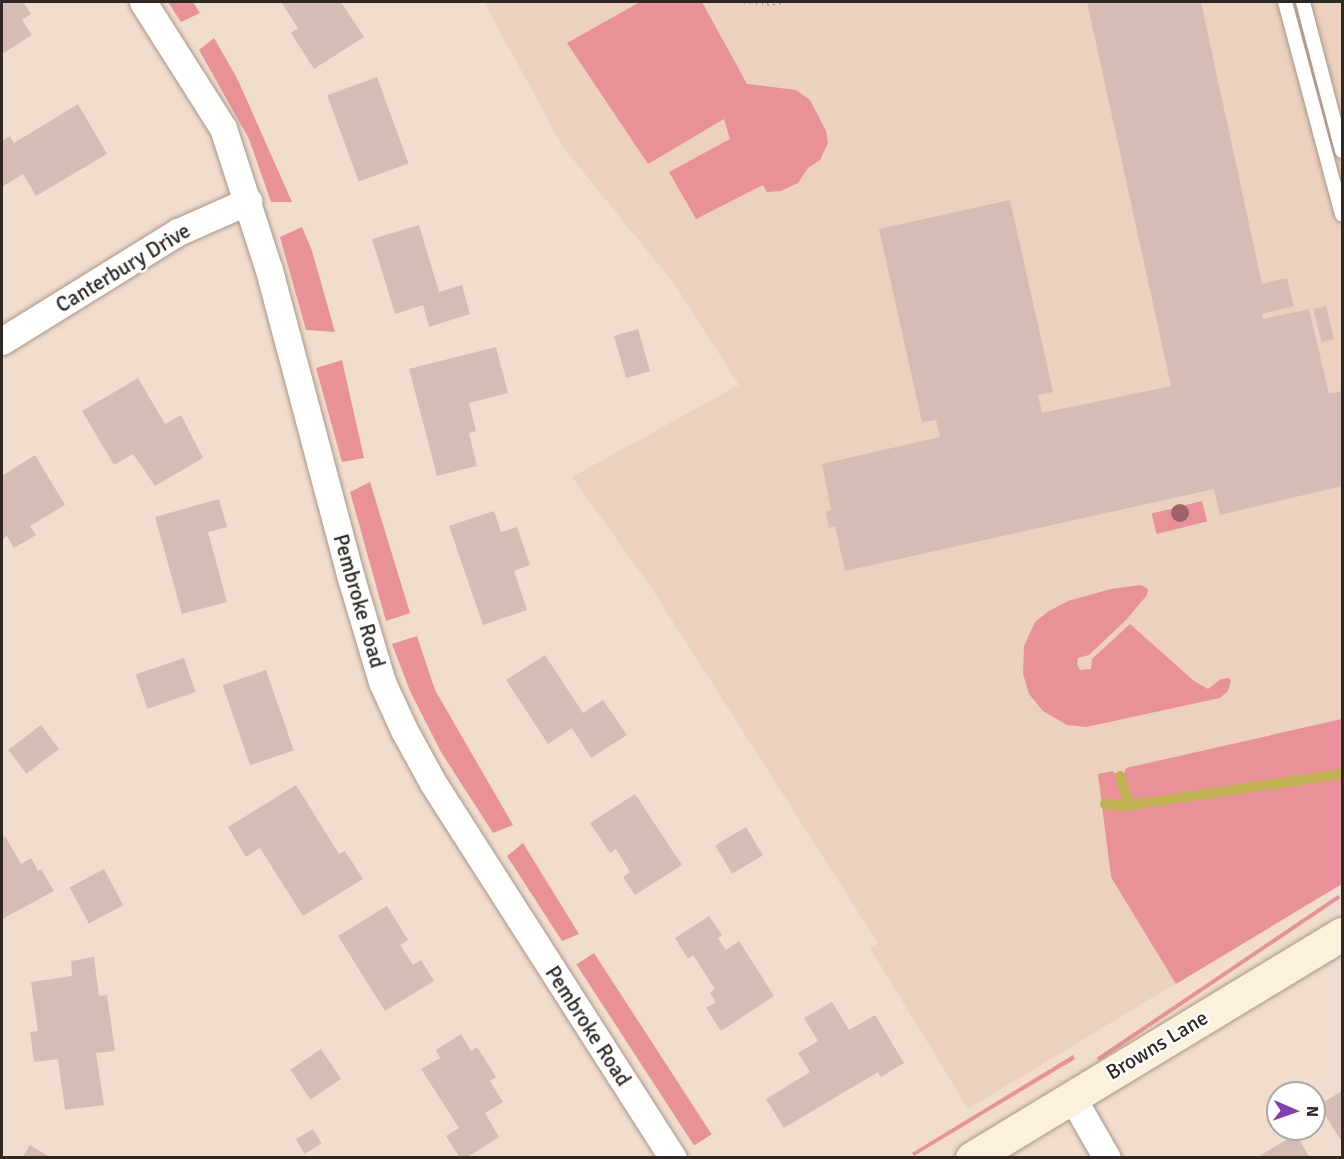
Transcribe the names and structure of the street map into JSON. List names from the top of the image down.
{
  "streets": {
    "street": ["Canterbury Drive", "Pembroke Road", "Browns Lane"]
  },
  "crossings": [
    ["Canterbury Drive", "Pembroke Road"]
  ],
  "north": "right"
}
